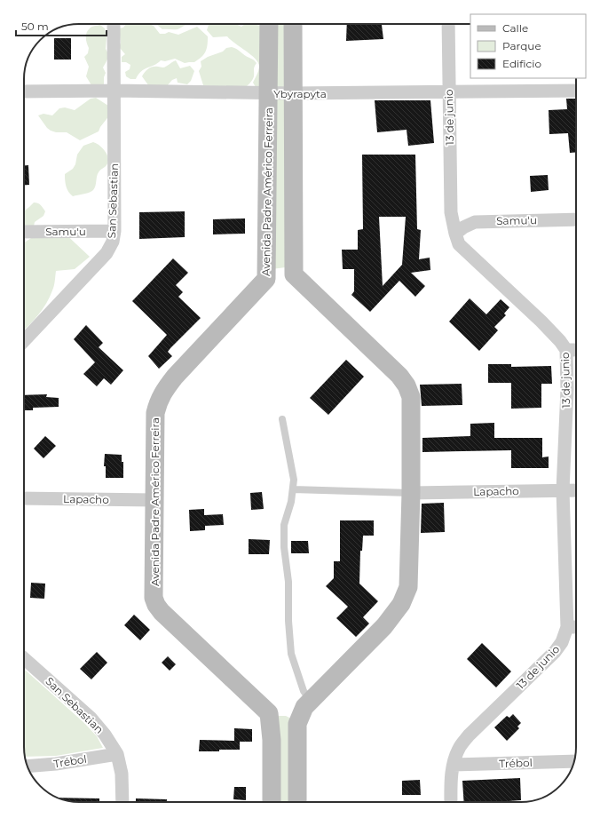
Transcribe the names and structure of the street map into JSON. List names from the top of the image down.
{
  "streets": {
    "street": [
      "Ybyrapyta",
      "13 de junio",
      "Avenida Padre Américo Ferreira",
      "San Sebastian",
      "Samu'u",
      "Lapacho",
      "Trébol"
    ]
  },
  "crossings": [
    ["Ybyrapyta", "13 de junio"],
    ["Ybyrapyta", "Avenida Padre Américo Ferreira"],
    ["Ybyrapyta", "San Sebastian"],
    ["13 de junio", "Samu'u"],
    ["13 de junio", "Lapacho"],
    ["13 de junio", "Trébol"],
    ["Avenida Padre Américo Ferreira", "Lapacho"],
    ["San Sebastian", "Samu'u"],
    ["San Sebastian", "Trébol"]
  ],
  "legend": ["Calle", "Parque", "Edificio"],
  "scale_bar": "50 m"
}
